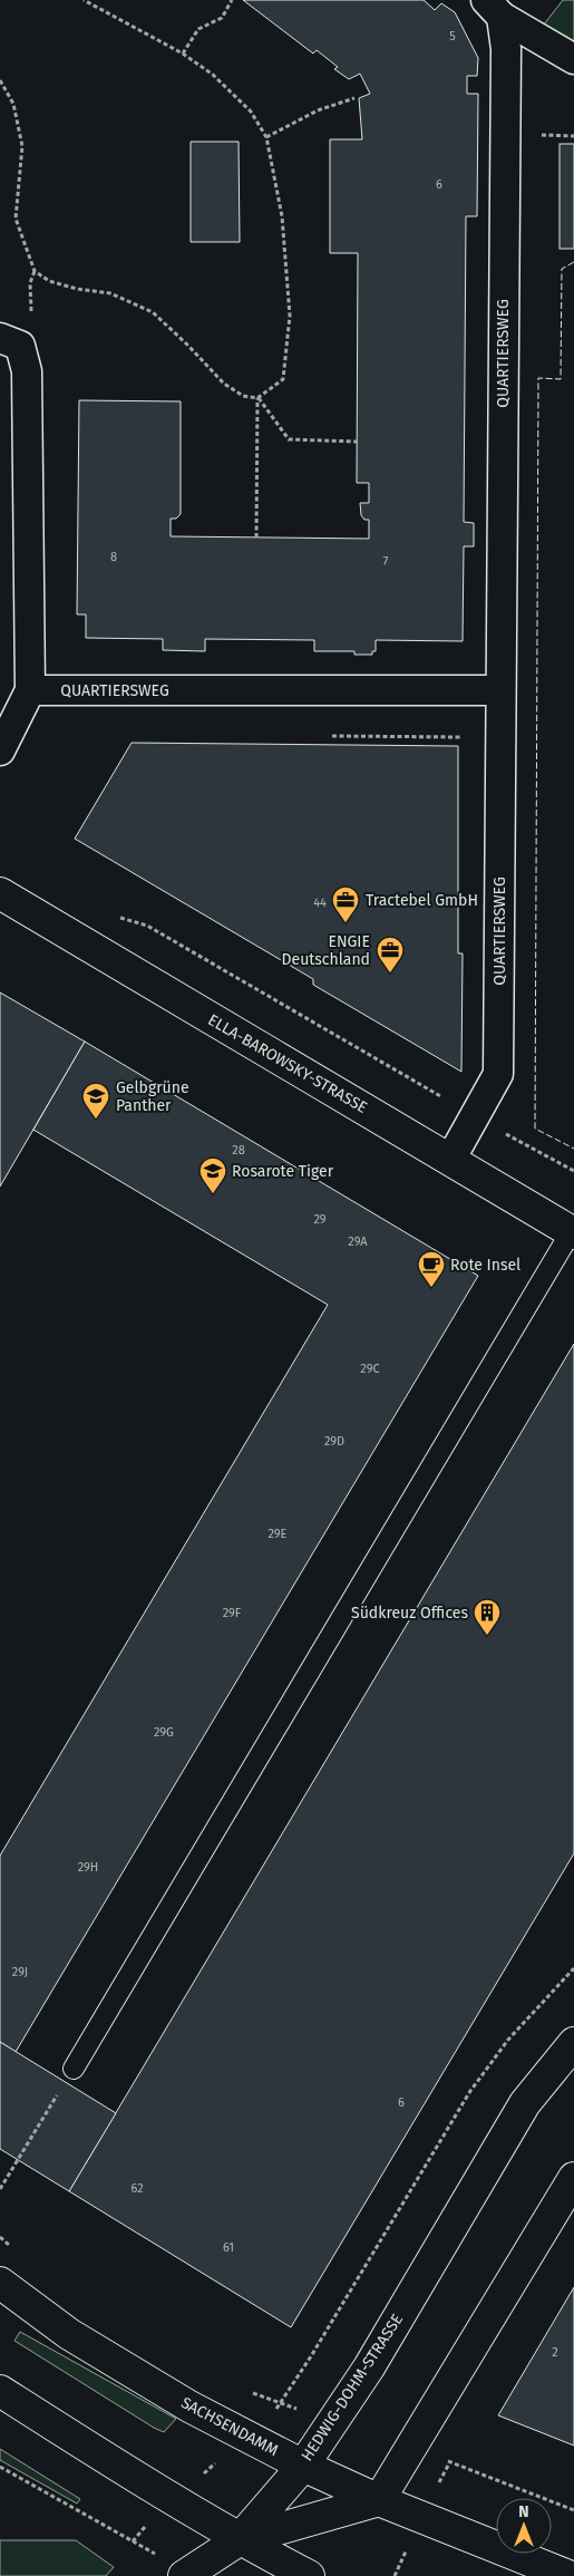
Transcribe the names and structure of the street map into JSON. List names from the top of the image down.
{
  "streets": {
    "street": [
      "QUARTIERSWEG",
      "ELLA-BAROWSKY-STRASSE",
      "HEDWIG-DOHM-STRASSE",
      "SACHSENDAMM"
    ]
  },
  "crossings": [
    ["QUARTIERSWEG", "ELLA-BAROWSKY-STRASSE"],
    ["HEDWIG-DOHM-STRASSE", "SACHSENDAMM"]
  ],
  "places": {
    "office": ["Tractebel GmbH", "ENGIE Deutschland"],
    "school or university": ["Gelbgrüne Panther", "Rosarote Tiger"],
    "cafe": ["Rote Insel"],
    "building": ["Südkreuz Offices"]
  },
  "house_numbers": [
    "5",
    "6",
    "8",
    "7",
    "44",
    "28",
    "29",
    "29A",
    "29C",
    "29D",
    "29E",
    "29F",
    "29G",
    "29H",
    "29J",
    "6",
    "62",
    "61",
    "2"
  ],
  "north": "top"
}
